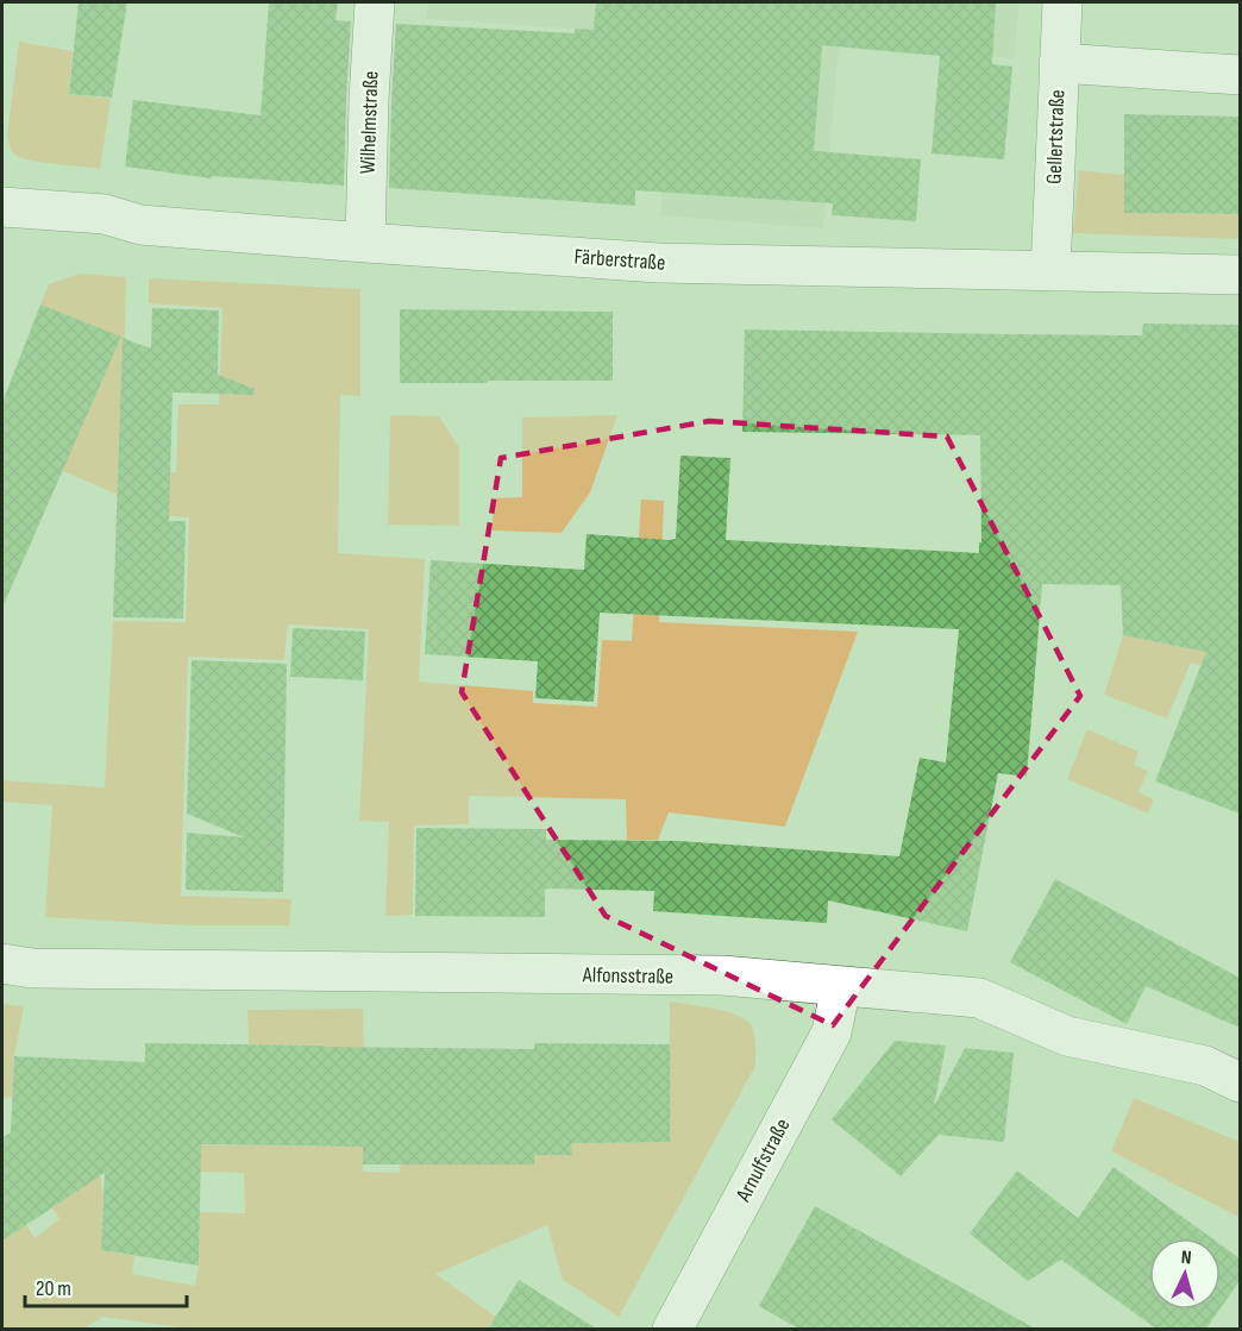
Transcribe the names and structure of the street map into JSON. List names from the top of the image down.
{
  "streets": {
    "street": [
      "Wilhelmstraße",
      "Gellertstraße",
      "Färberstraße",
      "Alfonsstraße",
      "Arnulfstraße"
    ]
  },
  "crossings": [
    ["Wilhelmstraße", "Färberstraße"],
    ["Gellertstraße", "Färberstraße"],
    ["Alfonsstraße", "Arnulfstraße"]
  ],
  "scale_bar": "20 m",
  "north": "top"
}
